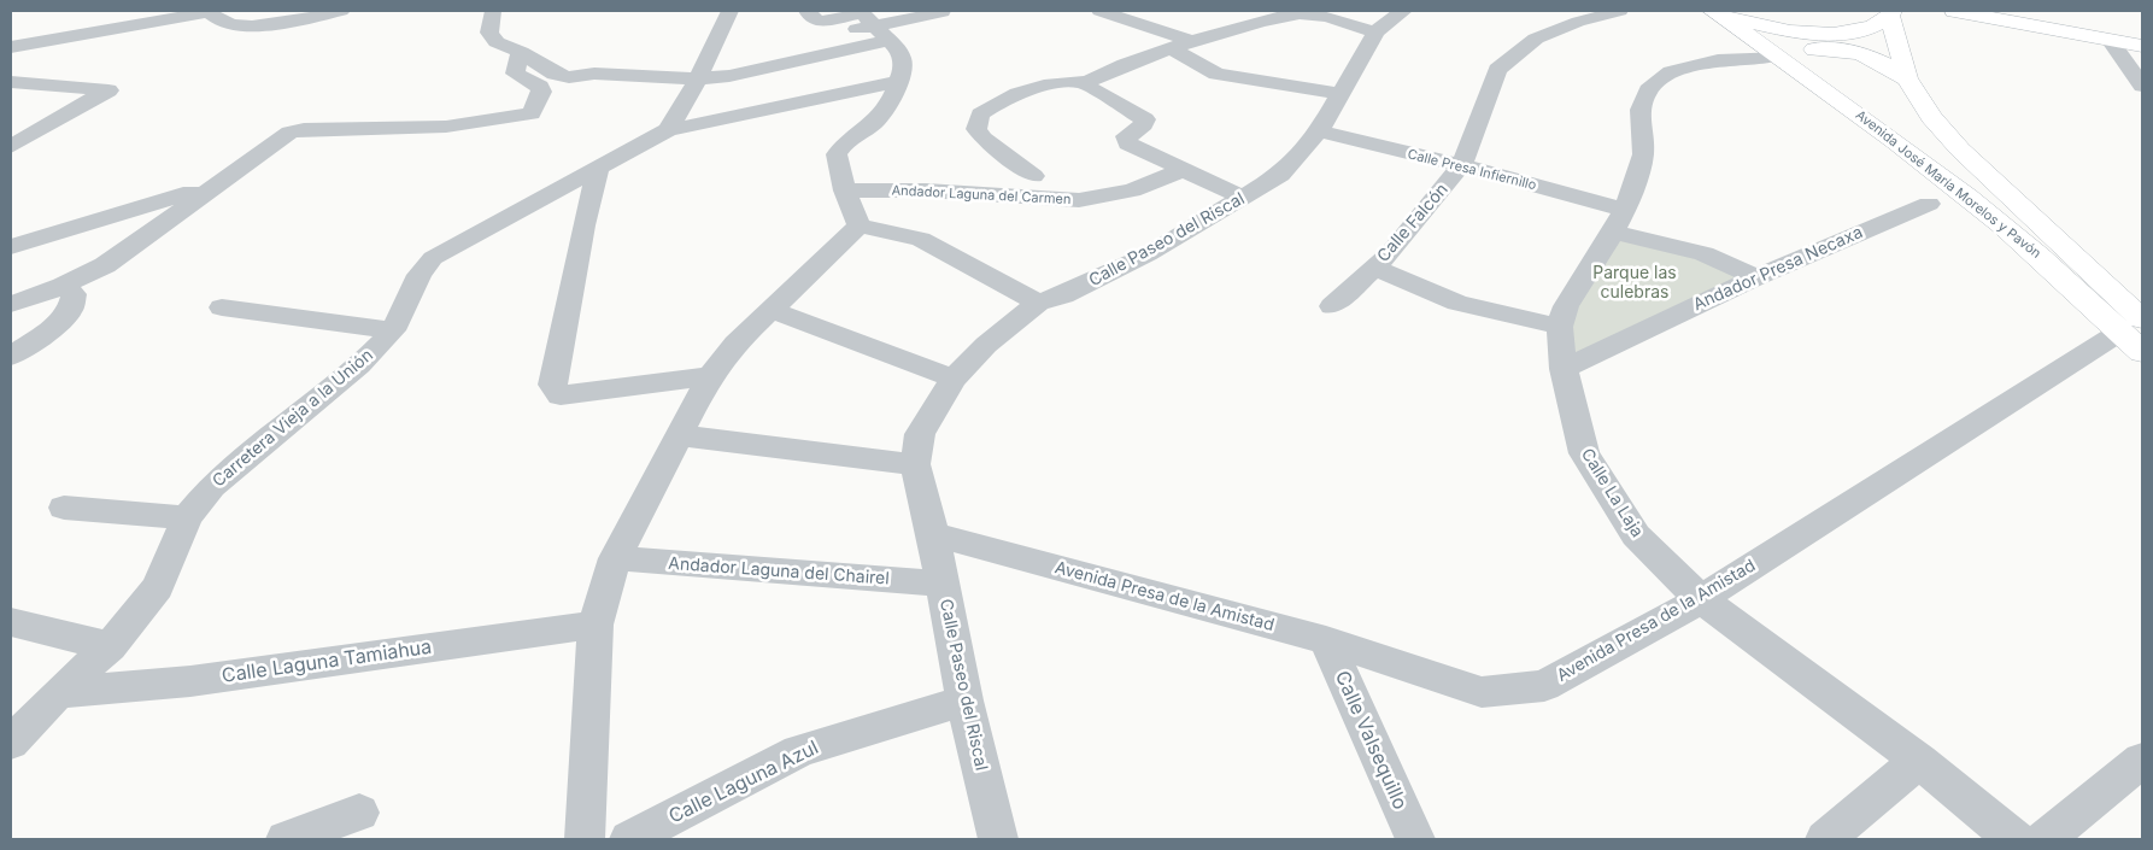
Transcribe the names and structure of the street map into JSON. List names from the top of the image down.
{
  "streets": {
    "main road": ["Avenida José María Morelos y Pavón"],
    "street": [
      "Calle Presa Infiernillo",
      "Andador Laguna del Carmen",
      "Calle Falcón",
      "Calle Paseo del Riscal",
      "Andador Presa Necaxa",
      "Carretera Vieja a la Unión",
      "Calle La Laja",
      "Andador Laguna del Chairel",
      "Avenida Presa de la Amistad",
      "Calle Laguna Tamiahua",
      "Calle Valsequillo",
      "Calle Laguna Azul"
    ]
  },
  "crossings": [
    ["Calle Presa Infiernillo", "Calle Falcón"],
    ["Calle Presa Infiernillo", "Calle Paseo del Riscal"],
    ["Calle Presa Infiernillo", "Andador Presa Necaxa"],
    ["Calle Presa Infiernillo", "Calle La Laja"],
    ["Avenida José María Morelos y Pavón", "Calle La Laja"],
    ["Avenida José María Morelos y Pavón", "Avenida Presa de la Amistad"],
    ["Calle Falcón", "Calle La Laja"],
    ["Calle Paseo del Riscal", "Andador Laguna del Chairel"],
    ["Calle Paseo del Riscal", "Avenida Presa de la Amistad"],
    ["Calle Paseo del Riscal", "Calle Laguna Azul"],
    ["Andador Presa Necaxa", "Calle La Laja"],
    ["Carretera Vieja a la Unión", "Calle Laguna Tamiahua"],
    ["Calle La Laja", "Avenida Presa de la Amistad"],
    ["Avenida Presa de la Amistad", "Calle Valsequillo"]
  ],
  "parks": ["Parque las culebras"]
}
